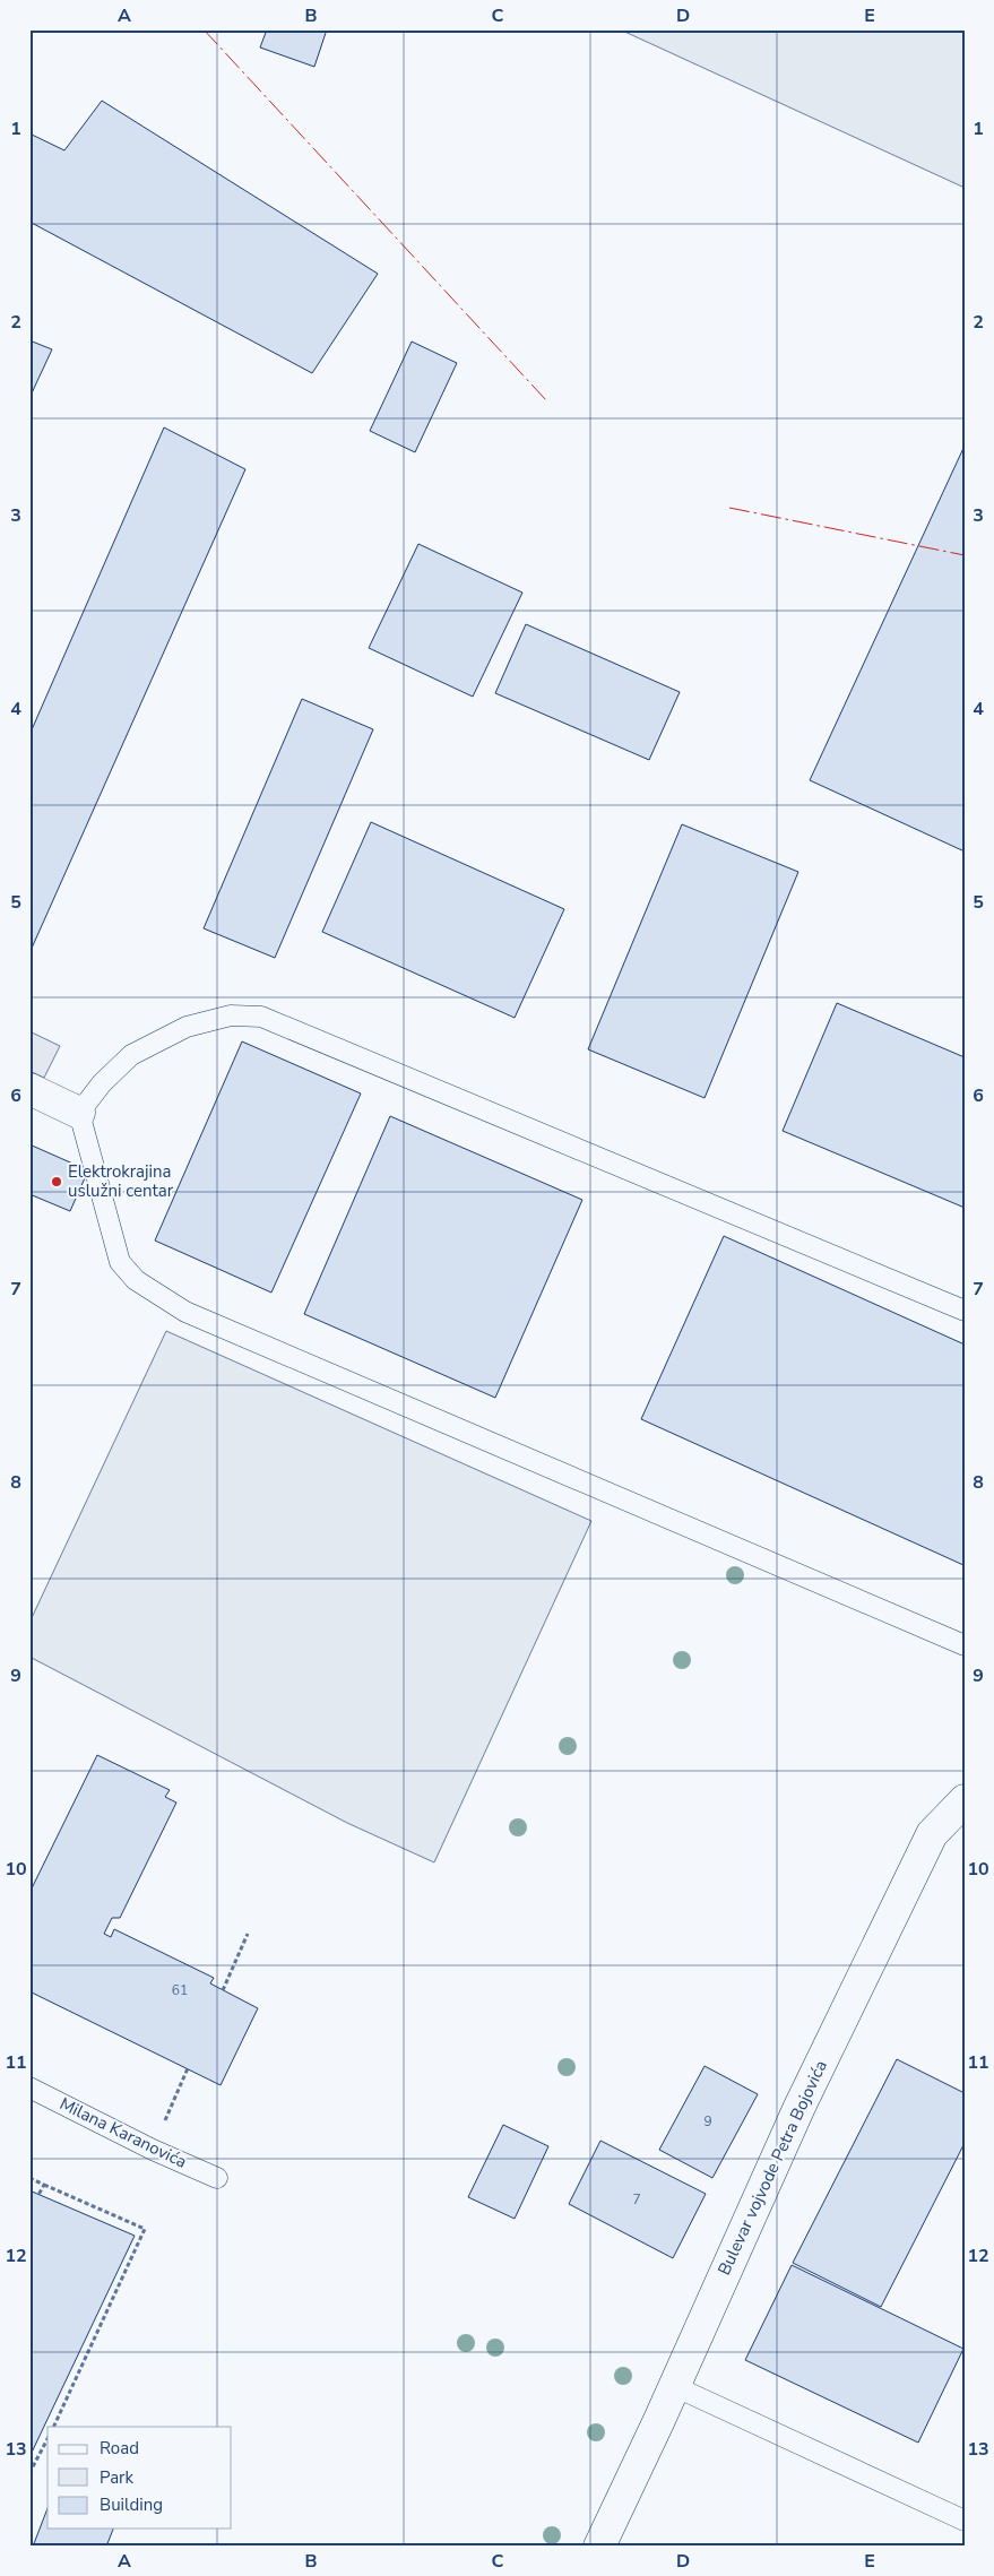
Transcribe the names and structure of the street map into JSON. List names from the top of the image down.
{
  "streets": {
    "street": ["Bulevar vojvode Petra Bojovića"],
    "lane": ["Milana Karanovića"]
  },
  "places": ["Elektrokrajina uslužni centar"],
  "house_numbers": ["61", "9", "7"],
  "legend": ["Road", "Park", "Building"],
  "grid": {
    "columns": [
      "A",
      "B",
      "C",
      "D",
      "E"
    ],
    "rows": [
      "1",
      "2",
      "3",
      "4",
      "5",
      "6",
      "7",
      "8",
      "9",
      "10",
      "11",
      "12",
      "13"
    ]
  }
}
